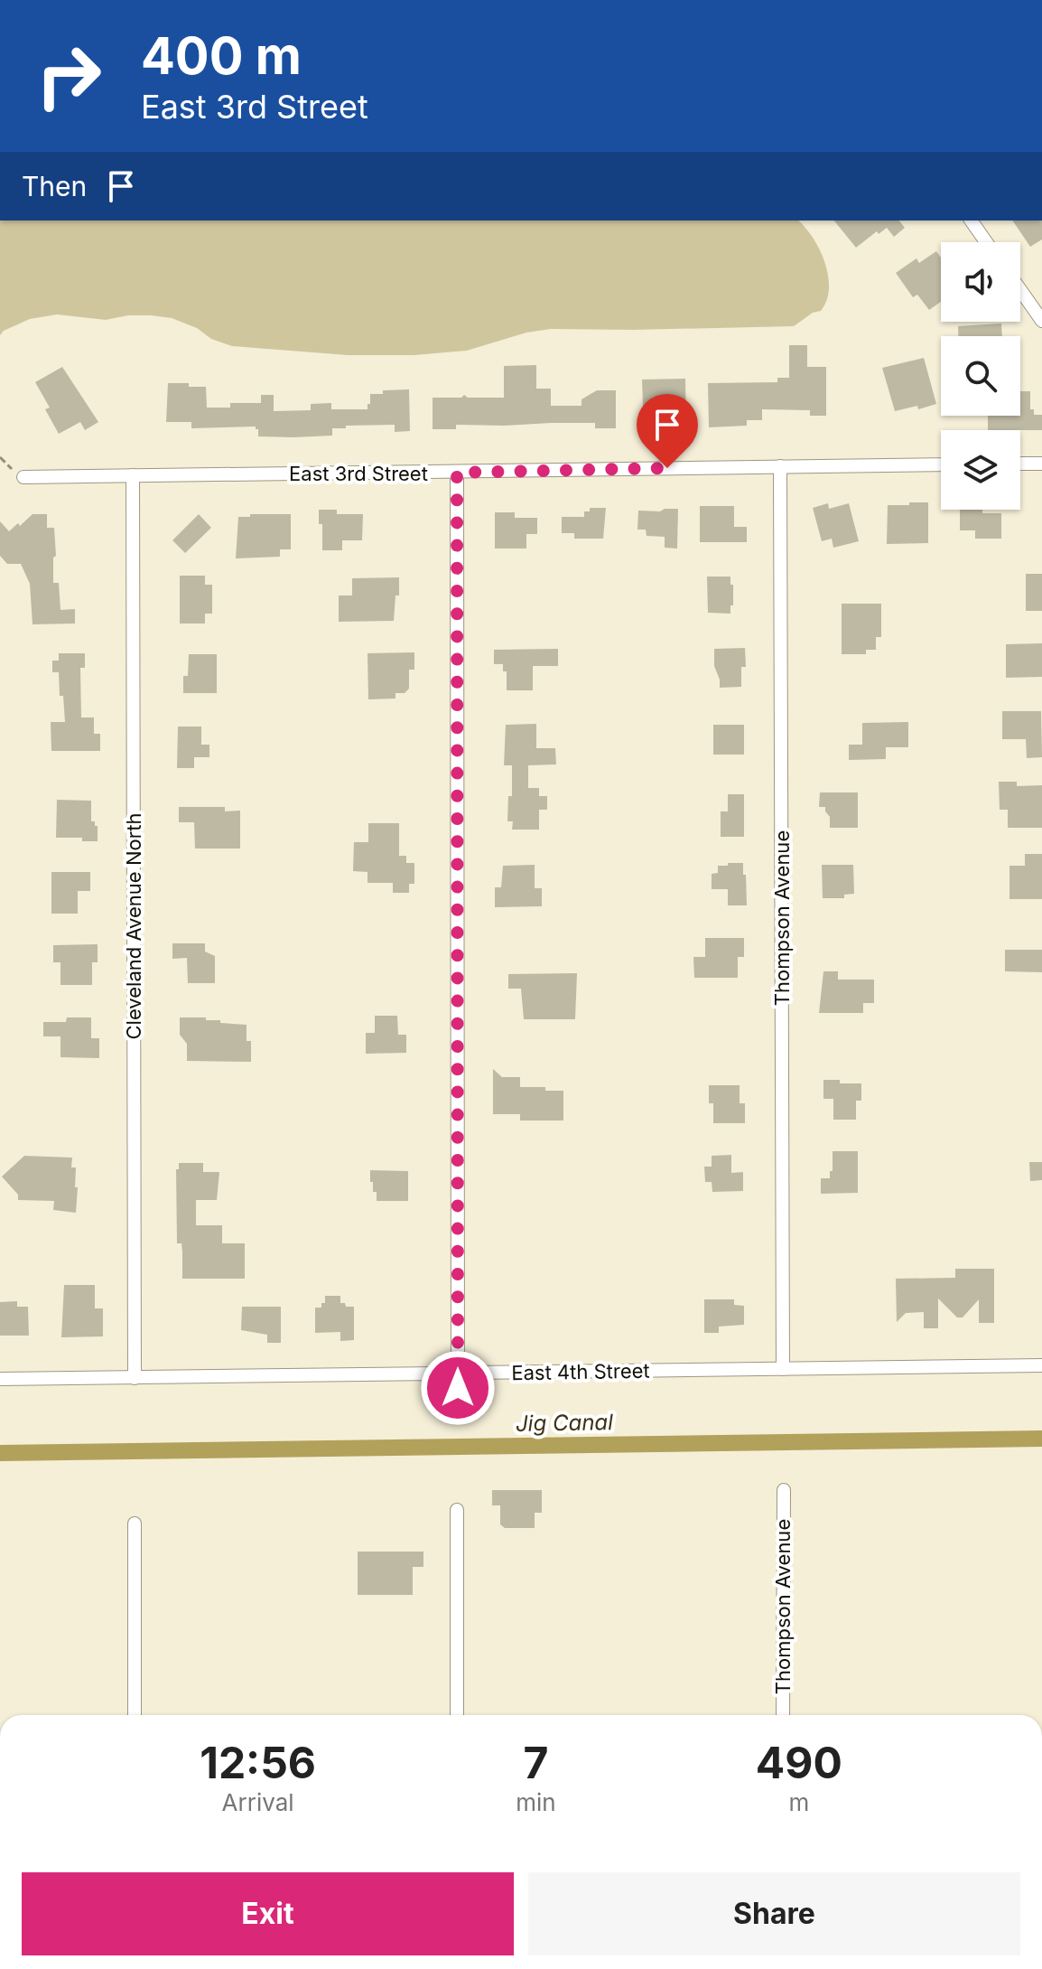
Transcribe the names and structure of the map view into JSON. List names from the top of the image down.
{
  "streets": {
    "street": [
      "East 3rd Street",
      "Thompson Avenue",
      "Cleveland Avenue North",
      "East 4th Street"
    ]
  },
  "crossings": [
    ["East 3rd Street", "Thompson Avenue"],
    ["East 3rd Street", "Cleveland Avenue North"],
    ["Thompson Avenue", "East 4th Street"]
  ],
  "water": ["Jig Canal"],
  "page": {
    "turn": ["400 m", "East 3rd Street"],
    "then": "Then",
    "eta": [
      "12:56",
      "Arrival",
      "7",
      "min",
      "490",
      "m"
    ],
    "buttons": ["Exit", "Share"]
  }
}
